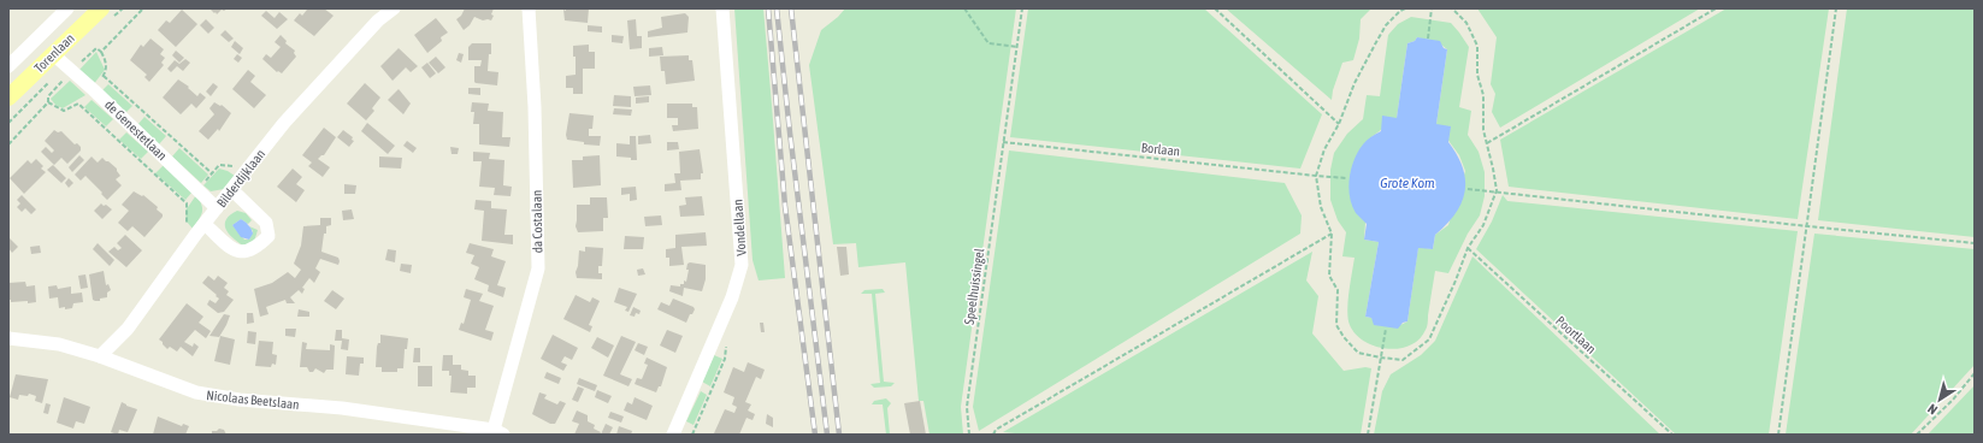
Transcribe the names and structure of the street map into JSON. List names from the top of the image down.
{
  "streets": {
    "main road": ["Torenlaan"],
    "street": [
      "de Genestetlaan",
      "Bilderdijklaan",
      "da Costalaan",
      "Vondellaan",
      "Nicolaas Beetslaan"
    ],
    "path": ["Borlaan", "Speelhuissingel", "Poortlaan"]
  },
  "crossings": [
    ["Torenlaan", "de Genestetlaan"],
    ["de Genestetlaan", "Bilderdijklaan"],
    ["Borlaan", "Speelhuissingel"],
    ["Bilderdijklaan", "Nicolaas Beetslaan"],
    ["da Costalaan", "Nicolaas Beetslaan"]
  ],
  "water": ["Grote Kom"],
  "north": "bottom left"
}
